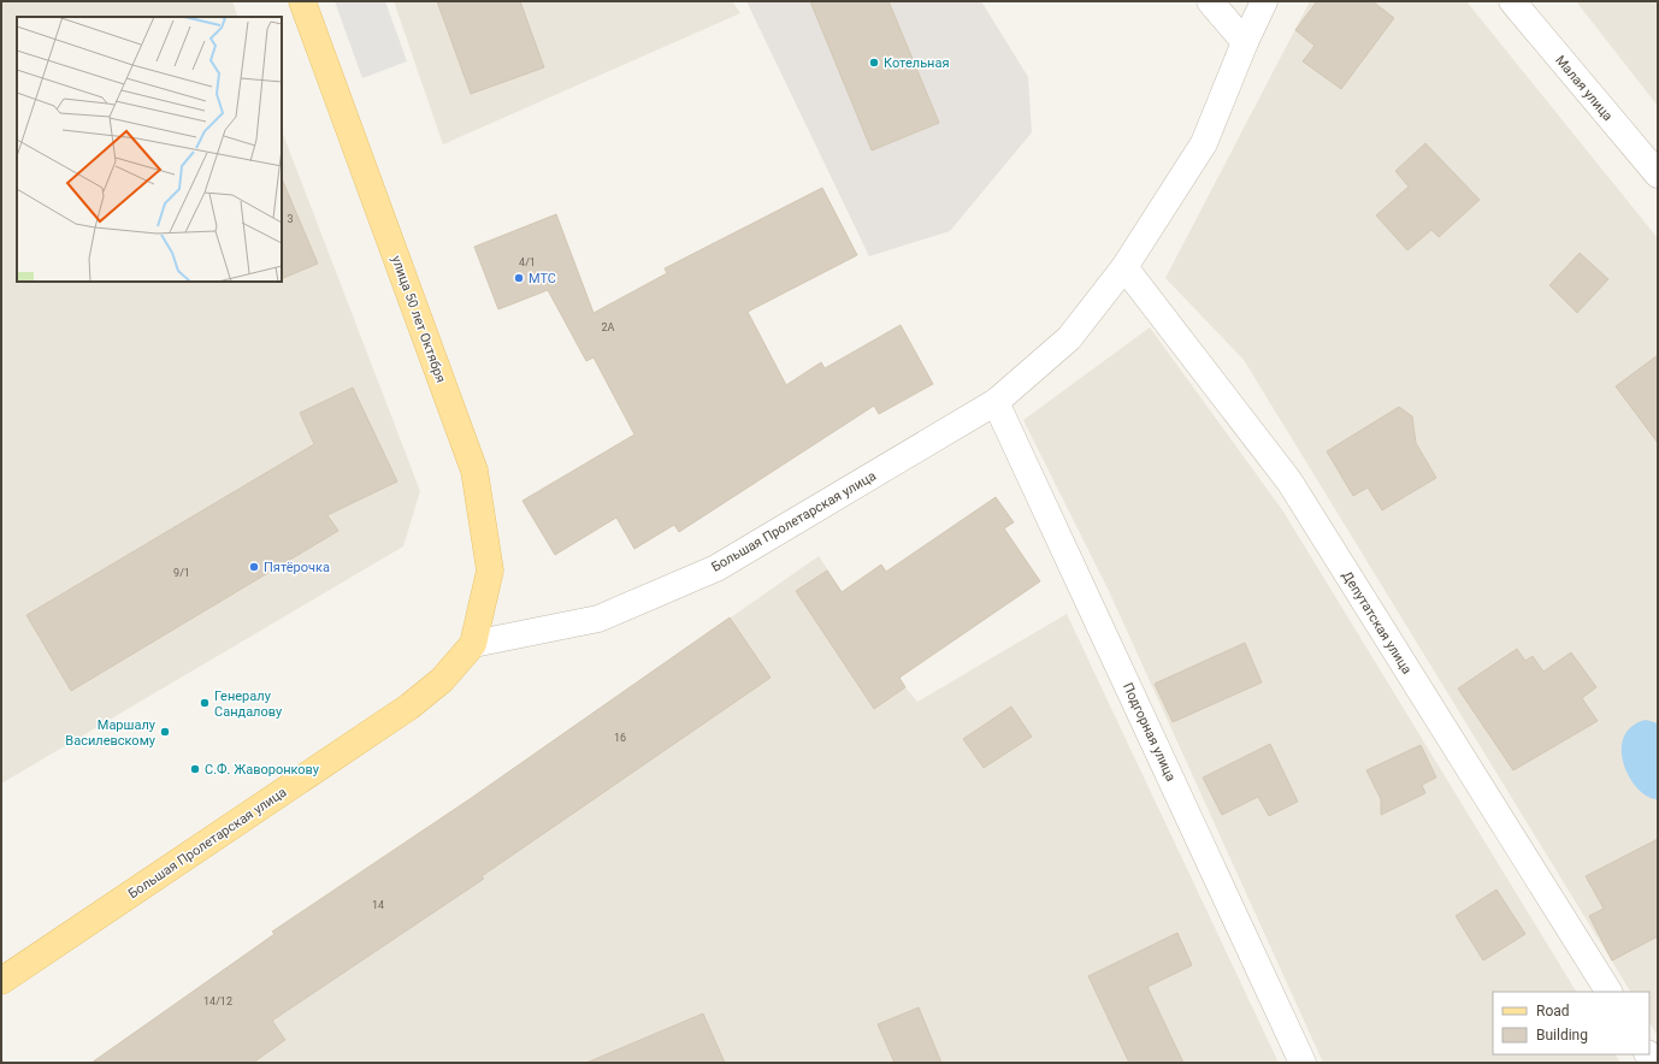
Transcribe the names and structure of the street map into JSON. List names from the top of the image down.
{
  "streets": {
    "main road": ["улица 50 лет Октября", "Большая Пролетарская улица"],
    "street": ["Малая улица", "Депутатская улица", "Подгорная улица"]
  },
  "crossings": [
    ["улица 50 лет Октября", "Большая Пролетарская улица"],
    ["Большая Пролетарская улица", "Депутатская улица"],
    ["Большая Пролетарская улица", "Подгорная улица"]
  ],
  "places": [
    "Котельная",
    "МТС",
    "Пятёрочка",
    "Генералу Сандалову",
    "Маршалу Василевскому",
    "С.Ф. Жаворонкову"
  ],
  "house_numbers": [
    "3",
    "4/1",
    "2А",
    "9/1",
    "16",
    "14",
    "14/12"
  ],
  "legend": ["Road", "Building"]
}
